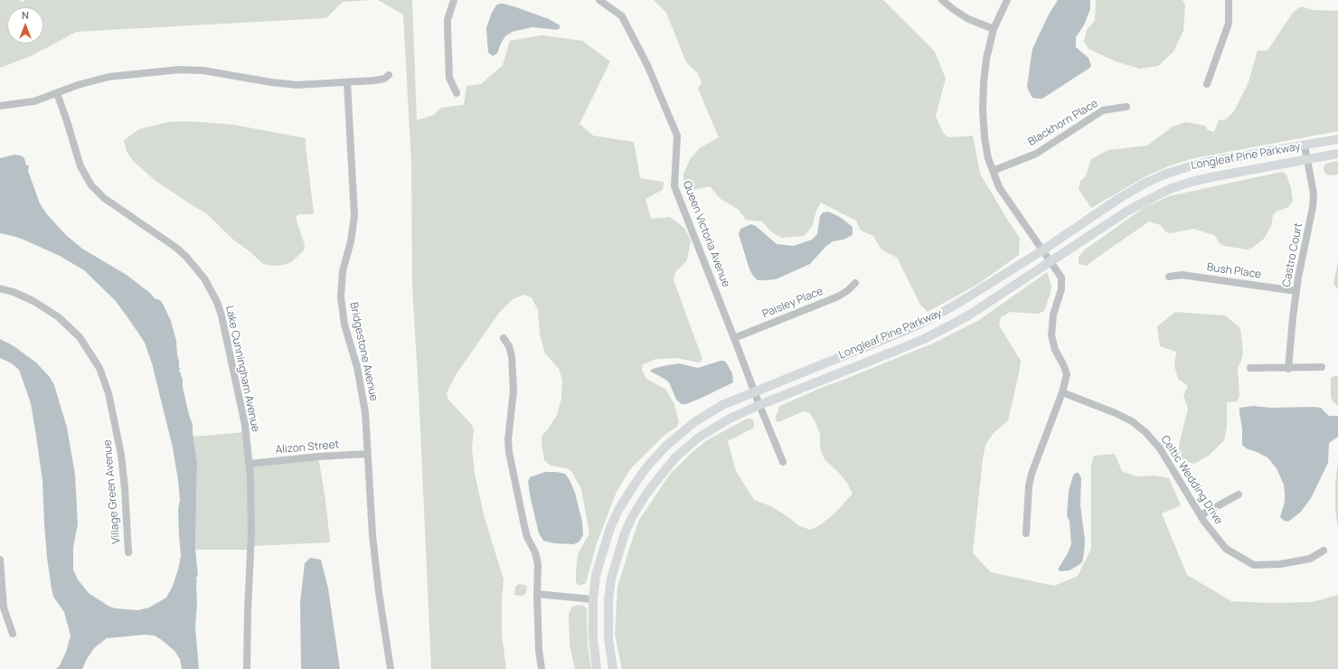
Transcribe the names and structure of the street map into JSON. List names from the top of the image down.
{
  "streets": {
    "main road": ["Longleaf Pine Parkway"],
    "street": [
      "Blackhorn Place",
      "Queen Victoria Avenue",
      "Castro Court",
      "Bush Place",
      "Paisley Place",
      "Bridgestone Avenue",
      "Lake Cunningham Avenue",
      "Alizon Street",
      "Celtic Wedding Drive",
      "Village Green Avenue"
    ]
  },
  "crossings": [
    ["Longleaf Pine Parkway", "Queen Victoria Avenue"],
    ["Longleaf Pine Parkway", "Castro Court"],
    ["Queen Victoria Avenue", "Paisley Place"],
    ["Castro Court", "Bush Place"],
    ["Bridgestone Avenue", "Alizon Street"],
    ["Lake Cunningham Avenue", "Alizon Street"]
  ],
  "north": "top"
}
